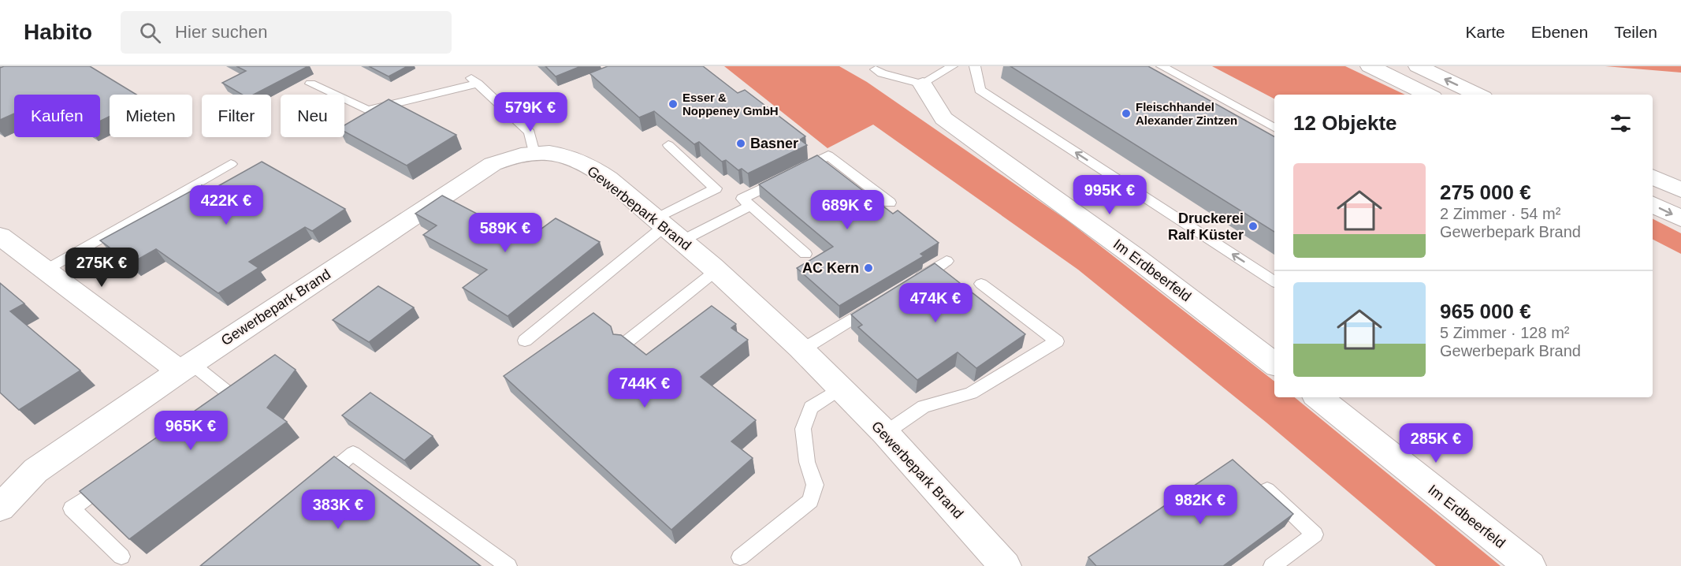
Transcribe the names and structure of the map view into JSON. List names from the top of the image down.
{
  "streets": {
    "main road": ["Gewerbepark Brand", "Im Erdbeerfeld"]
  },
  "places": [
    "Esser & Noppeney GmbH",
    "Fleischhandel Alexander Zintzen",
    "Basner",
    "Druckerei Ralf Küster",
    "AC Kern"
  ],
  "page": {
    "header": "Habito",
    "search": "Hier suchen",
    "nav": ["Karte", "Ebenen", "Teilen"],
    "price": [
      "579K €",
      "995K €",
      "422K €",
      "689K €",
      "589K €",
      "275K €",
      "474K €",
      "744K €",
      "965K €",
      "285K €",
      "982K €",
      "383K €"
    ],
    "chip": [
      "Kaufen",
      "Mieten",
      "Filter",
      "Neu"
    ],
    "heading": "12 Objekte",
    "list": [
      {
        "name": "275 000 €",
        "note": "2 Zimmer · 54 m² · Gewerbepark Brand"
      },
      {
        "name": "965 000 €",
        "note": "5 Zimmer · 128 m² · Gewerbepark Brand"
      }
    ]
  }
}
